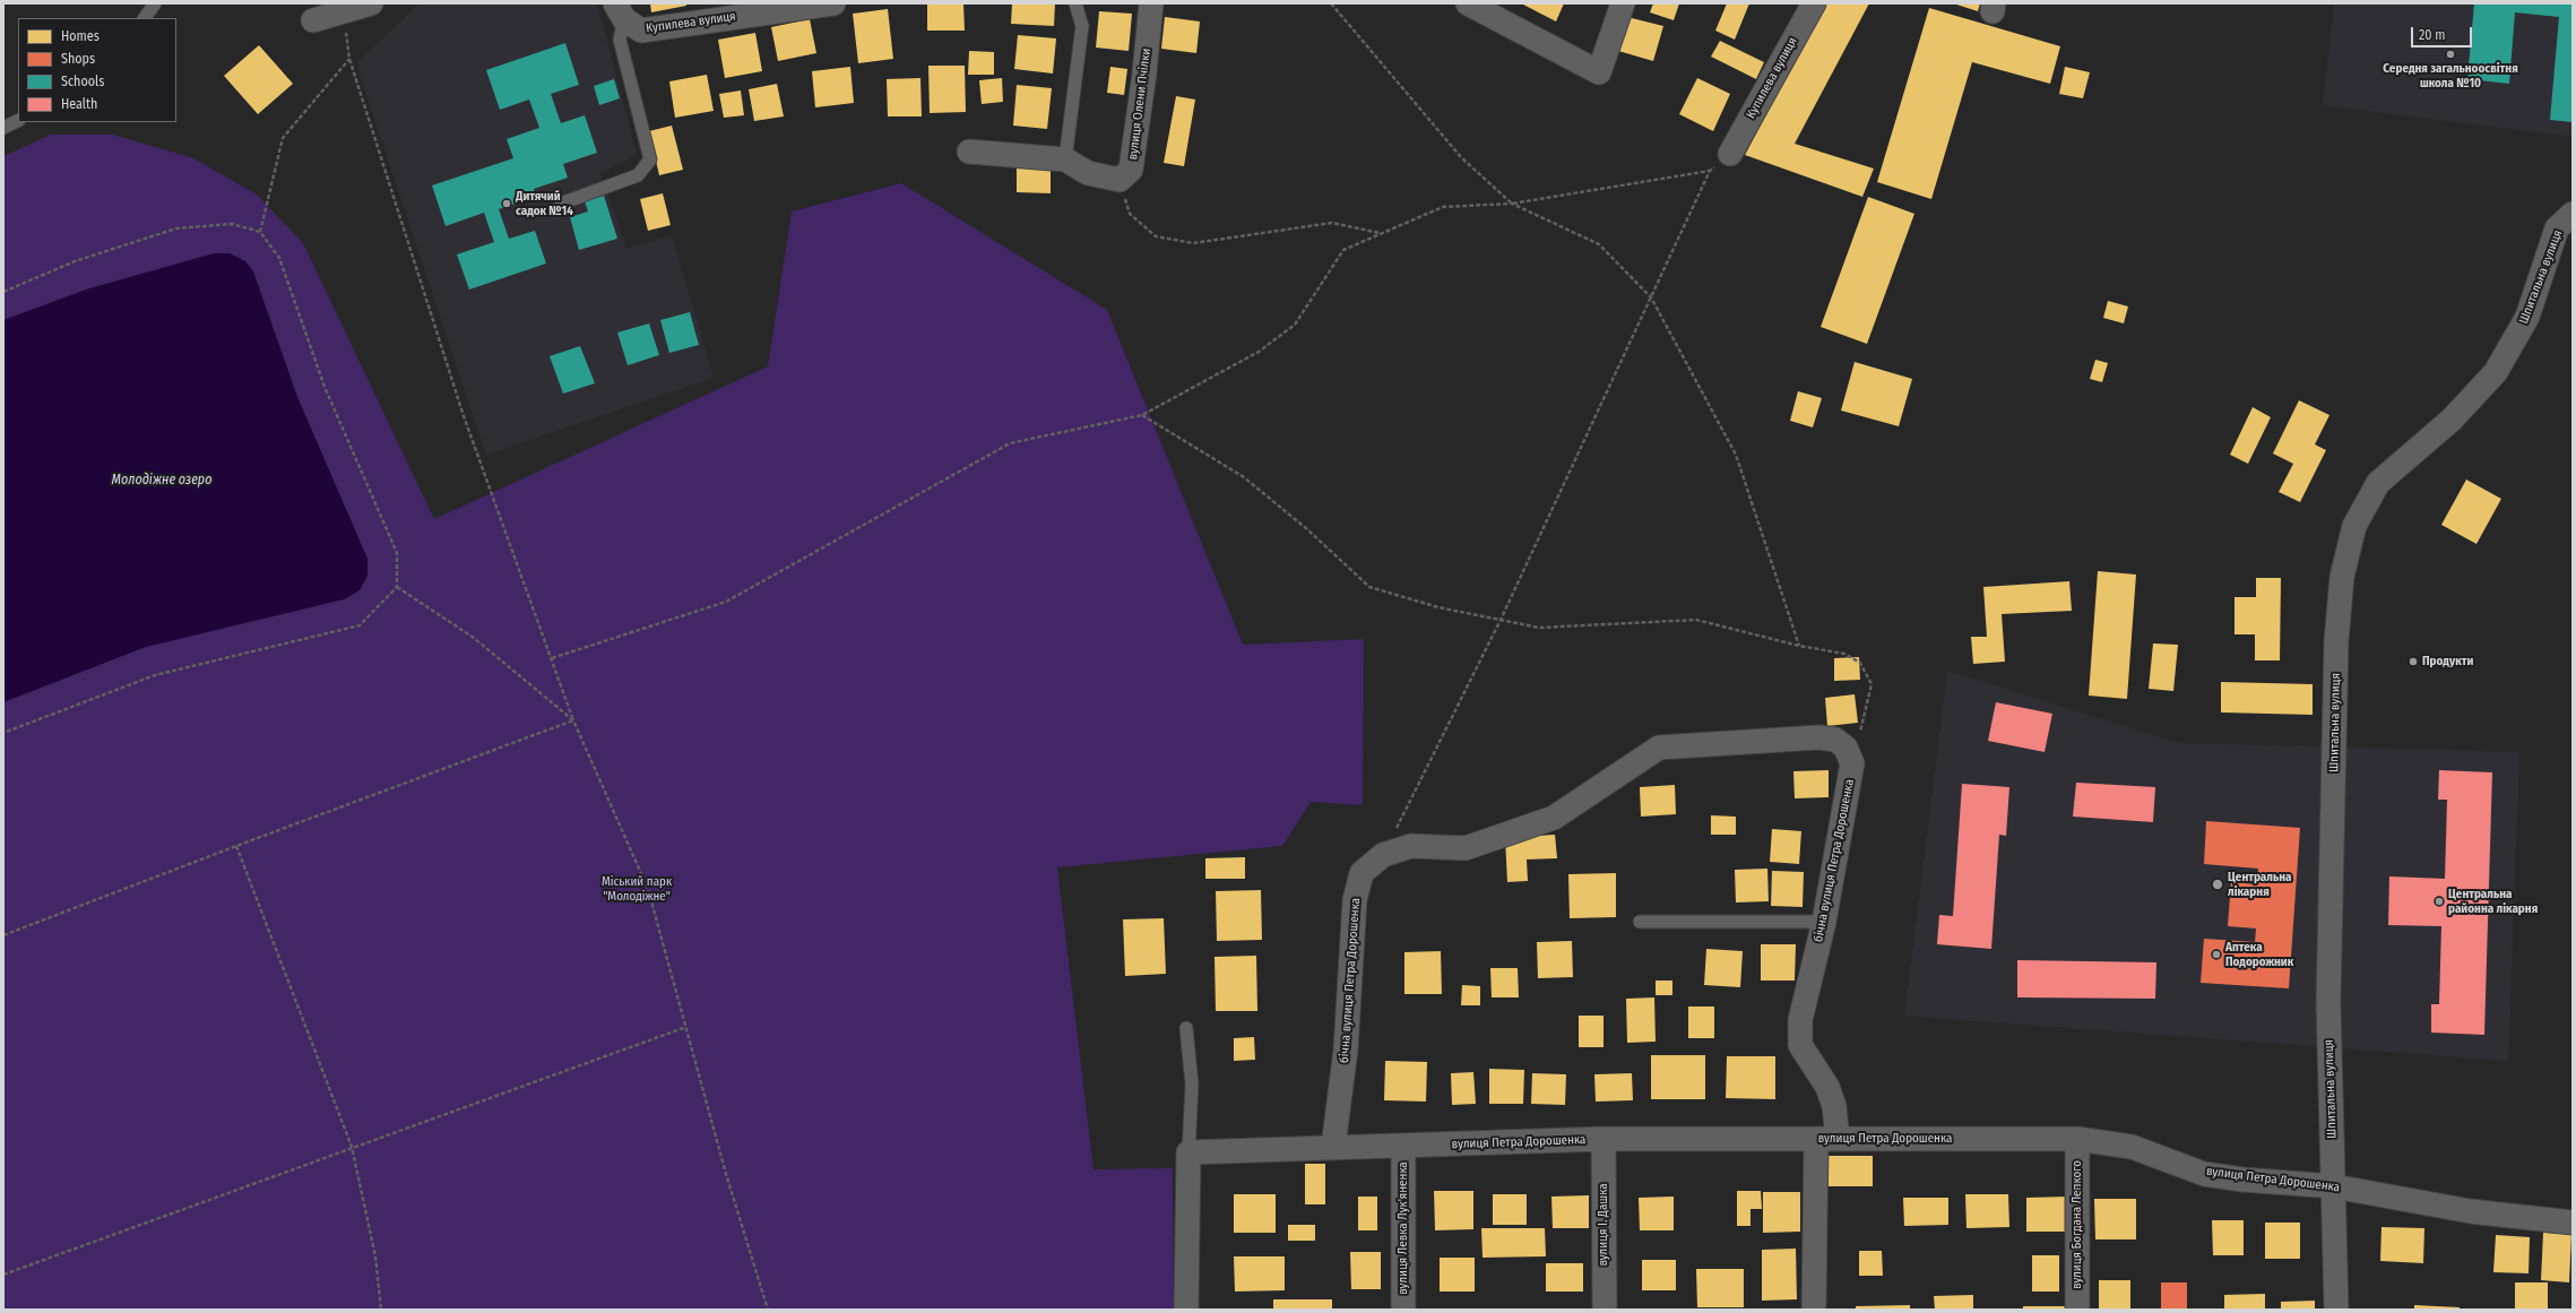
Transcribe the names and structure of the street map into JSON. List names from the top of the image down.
{
  "streets": {
    "street": [
      "Купилева вулиця",
      "вулиця Олени Пчілки",
      "Шпитальна вулиця",
      "бічна вулиця Петра Дорошенка",
      "вулиця Петра Дорошенка",
      "вулиця І. Дашка",
      "вулиця Богдана Лепкого",
      "вулиця Левка Лук'яненка"
    ]
  },
  "crossings": [
    ["Шпитальна вулиця", "вулиця Петра Дорошенка"],
    ["бічна вулиця Петра Дорошенка", "вулиця Петра Дорошенка"],
    ["вулиця Петра Дорошенка", "вулиця І. Дашка"],
    ["вулиця Петра Дорошенка", "вулиця Богдана Лепкого"],
    ["вулиця Петра Дорошенка", "вулиця Левка Лук'яненка"]
  ],
  "water": ["Молодіжне озеро"],
  "parks": ["Міський парк \"Молодіжне\""],
  "places": [
    "Середня загальноосвітня школа №10",
    "Дитячий садок №14",
    "Продукти",
    "Центральна лікарня",
    "Центральна районна лікарня",
    "Аптека Подорожник"
  ],
  "legend": [
    "Homes",
    "Shops",
    "Schools",
    "Health"
  ],
  "scale_bar": "20 m"
}
